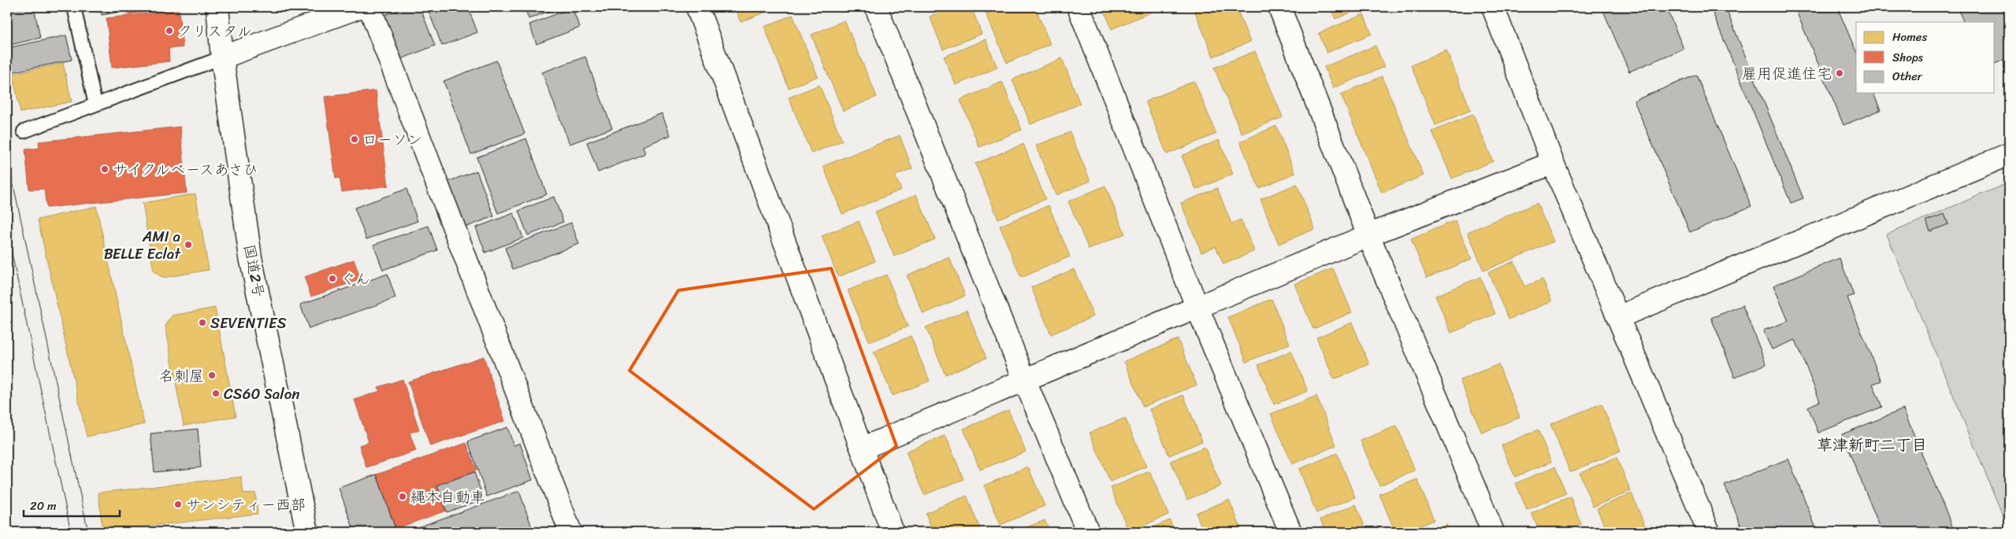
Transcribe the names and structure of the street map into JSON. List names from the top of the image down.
{
  "streets": {
    "main road": ["国道2号"]
  },
  "districts": ["草津新町二丁目"],
  "places": [
    "クリスタル",
    "雇用促進住宅",
    "ローソン",
    "サイクルベースあさひ",
    "AMI a BELLE Eclat",
    "ぐん",
    "SEVENTIES",
    "名刺屋",
    "CS60 Salon",
    "縄本自動車",
    "サンシティー西部"
  ],
  "legend": ["Homes", "Shops", "Other"],
  "scale_bar": "20 m"
}
